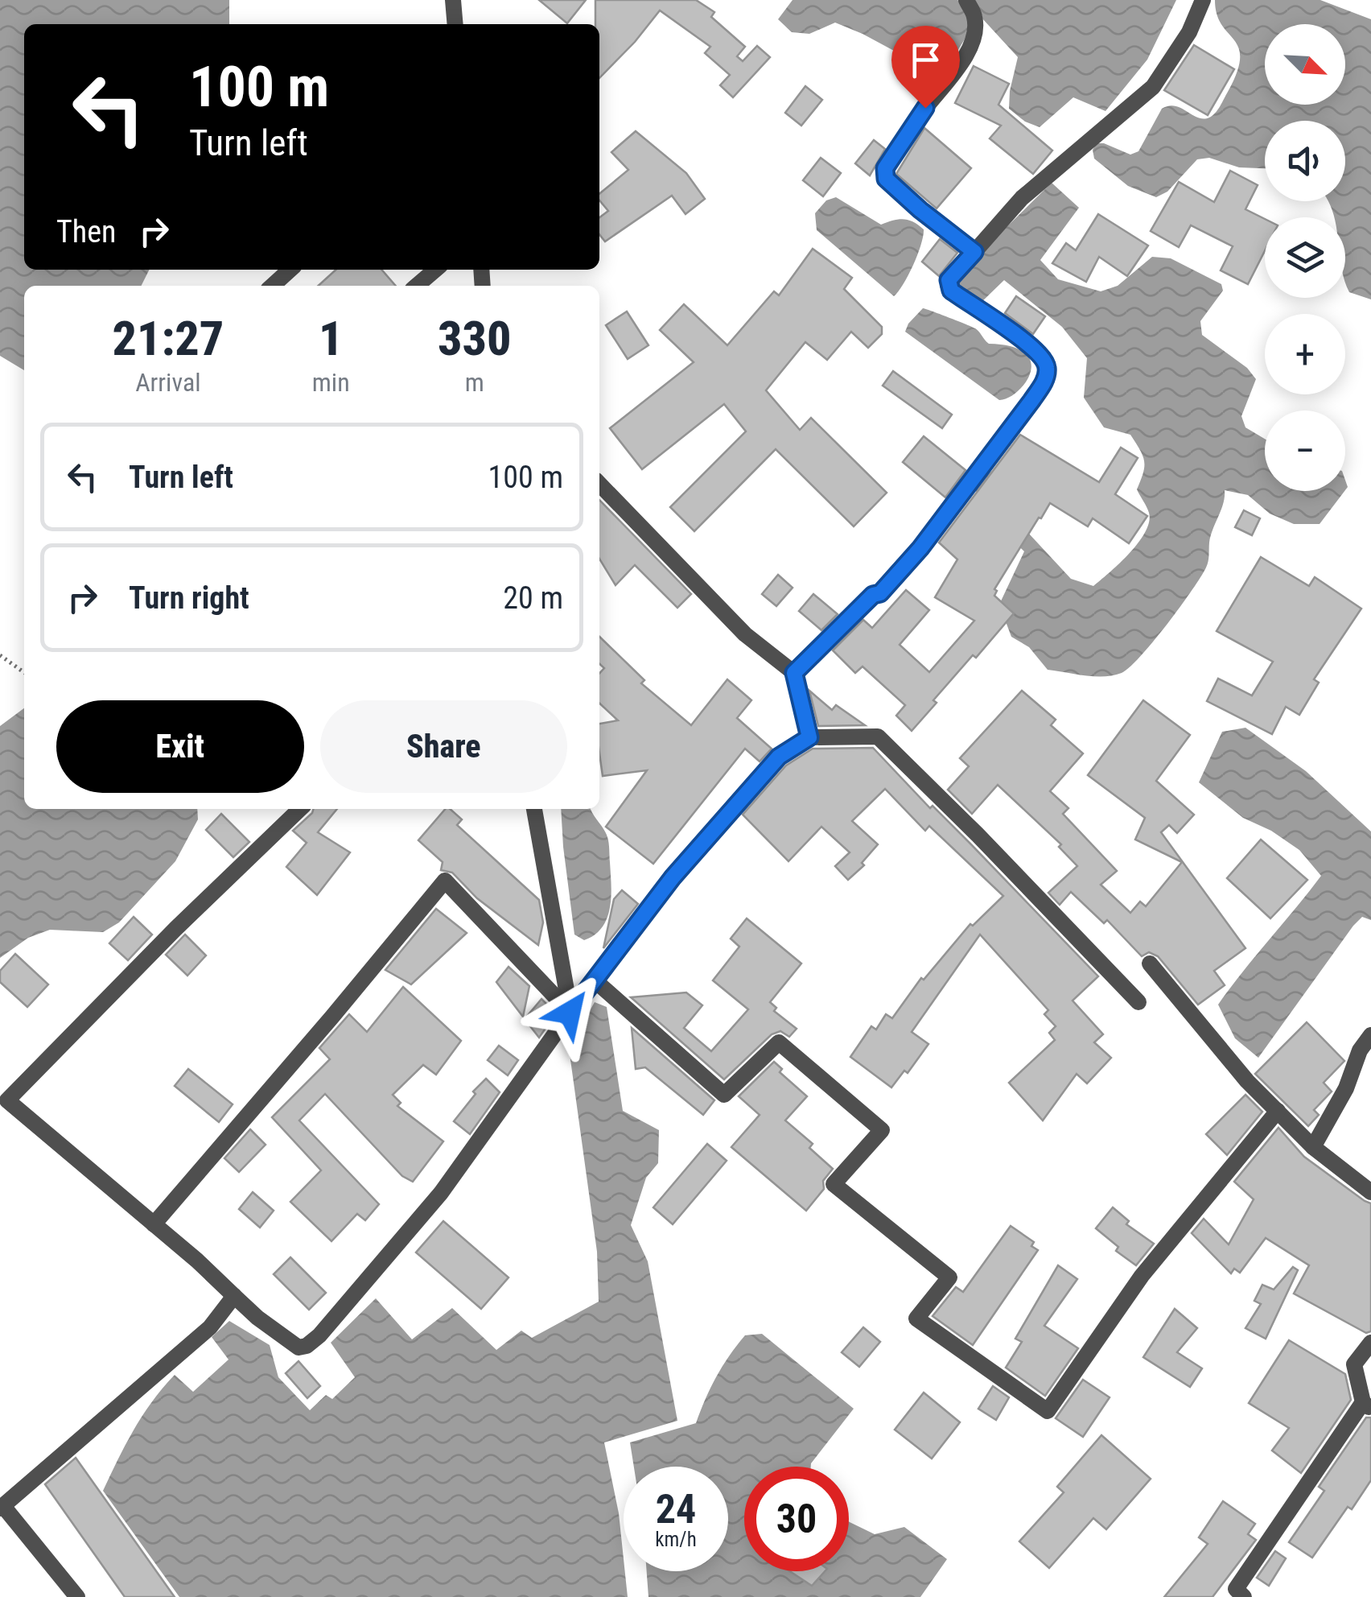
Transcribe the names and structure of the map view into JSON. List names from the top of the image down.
{
  "north": "bottom right",
  "page": {
    "map_buttons": ["+", "−"],
    "turn": ["100 m", "Turn left"],
    "then": "Then",
    "eta": [
      "21:27",
      "Arrival",
      "1",
      "min",
      "330",
      "m"
    ],
    "list": [
      {
        "name": "Turn left",
        "value": "100 m"
      },
      {
        "name": "Turn right",
        "value": "20 m"
      }
    ],
    "buttons": ["Exit", "Share"],
    "speed": "24 km/h",
    "limit": "30"
  }
}
